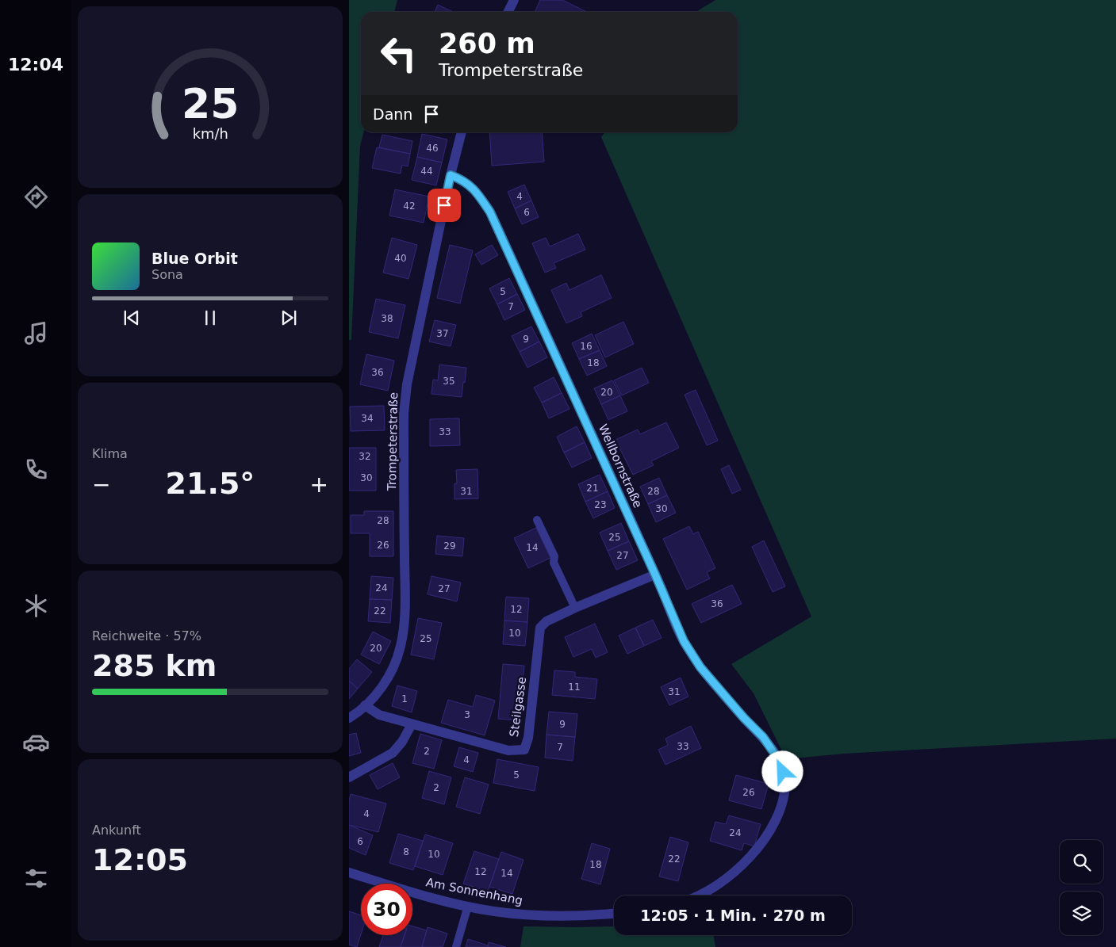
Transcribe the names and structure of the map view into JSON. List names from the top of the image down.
{
  "streets": {
    "street": [
      "Trompeterstraße",
      "Wellbornstraße",
      "Steilgasse",
      "Am Sonnenhang"
    ]
  },
  "crossings": [
    ["Trompeterstraße", "Wellbornstraße"],
    ["Trompeterstraße", "Steilgasse"],
    ["Wellbornstraße", "Steilgasse"]
  ],
  "house_numbers": [
    "46",
    "44",
    "4",
    "42",
    "6",
    "40",
    "5",
    "7",
    "38",
    "37",
    "9",
    "16",
    "18",
    "36",
    "35",
    "20",
    "34",
    "33",
    "32",
    "30",
    "21",
    "31",
    "28",
    "23",
    "30",
    "28",
    "25",
    "26",
    "29",
    "14",
    "27",
    "24",
    "27",
    "36",
    "12",
    "22",
    "10",
    "25",
    "20",
    "11",
    "31",
    "1",
    "3",
    "9",
    "33",
    "7",
    "2",
    "4",
    "5",
    "2",
    "26",
    "4",
    "24",
    "6",
    "8",
    "10",
    "22",
    "18",
    "12",
    "14"
  ],
  "page": {
    "tabs": "12:04",
    "turn": ["260 m", "Trompeterstraße"],
    "then": "Dann",
    "song": ["Blue Orbit", "Sona"],
    "tile": [
      "Klima",
      ["Reichweite · 57%", "285 km"],
      ["Ankunft", "12:05"]
    ],
    "heat": ["−", "21.5°", "+"],
    "limit": "30",
    "trip": "12:05 · 1 Min. · 270 m",
    "gauge": ["25", "km/h"]
  }
}
